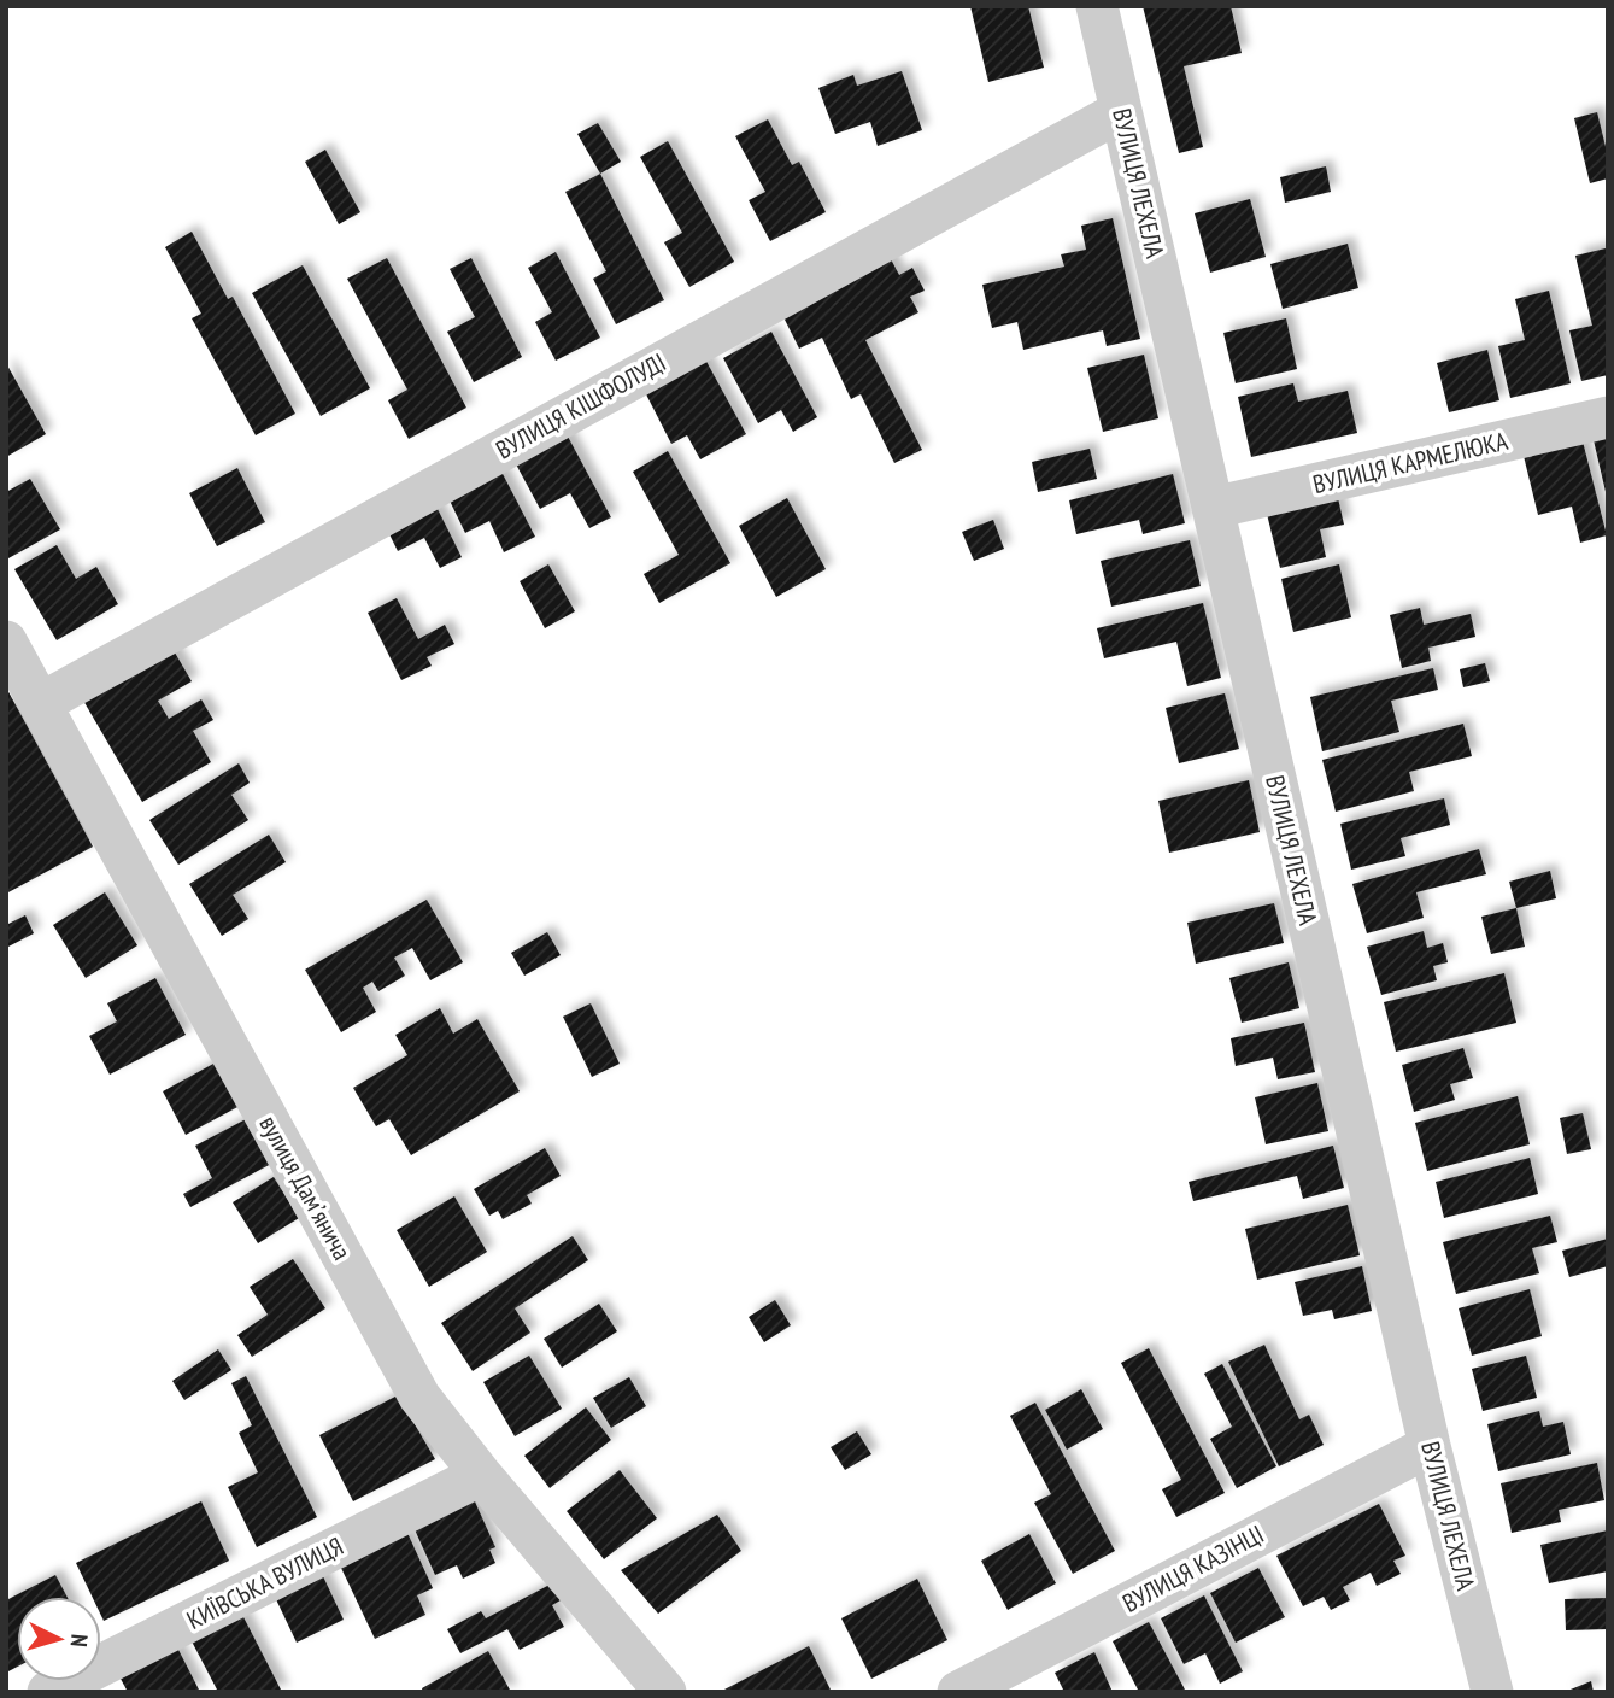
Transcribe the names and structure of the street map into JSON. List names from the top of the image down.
{
  "streets": {
    "street": [
      "ВУЛИЦЯ ЛЕХЕЛА",
      "ВУЛИЦЯ КІШФОЛУДІ",
      "ВУЛИЦЯ КАРМЕЛЮКА",
      "вулиця Дамʼянича",
      "ВУЛИЦЯ КАЗІНЦІ",
      "КИЇВСЬКА ВУЛИЦЯ"
    ]
  },
  "crossings": [
    ["ВУЛИЦЯ ЛЕХЕЛА", "ВУЛИЦЯ КІШФОЛУДІ"],
    ["ВУЛИЦЯ ЛЕХЕЛА", "ВУЛИЦЯ КАРМЕЛЮКА"],
    ["ВУЛИЦЯ ЛЕХЕЛА", "ВУЛИЦЯ КАЗІНЦІ"],
    ["ВУЛИЦЯ КІШФОЛУДІ", "вулиця Дамʼянича"],
    ["вулиця Дамʼянича", "КИЇВСЬКА ВУЛИЦЯ"]
  ],
  "north": "right"
}
